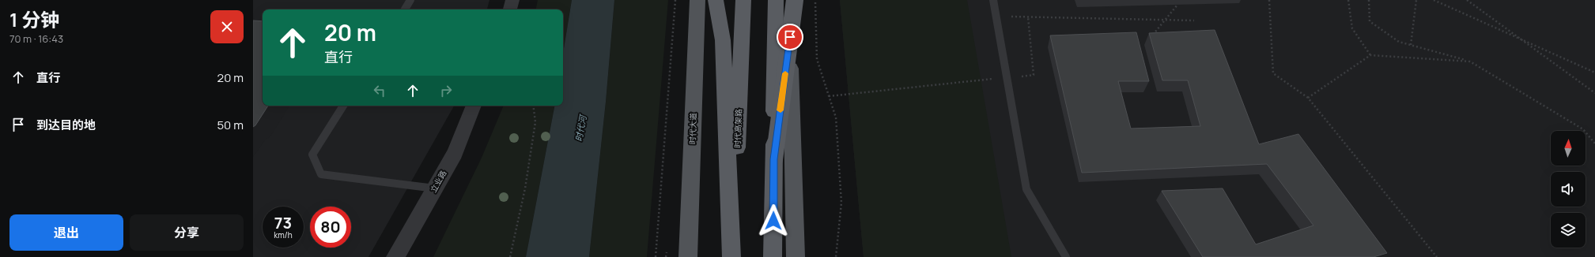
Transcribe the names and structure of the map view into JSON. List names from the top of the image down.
{
  "streets": {
    "highway": ["时代高架路"],
    "main road": ["时代大道"],
    "street": ["立业路"]
  },
  "water": ["时代河"],
  "north": "top",
  "page": {
    "heading": ["1 分钟", "70 m · 16:43"],
    "turn": ["20 m", "直行"],
    "list": [
      {
        "name": "直行",
        "value": "20 m"
      },
      {
        "name": "到达目的地",
        "value": "50 m"
      }
    ],
    "speed": "73 km/h",
    "limit": "80",
    "buttons": ["退出", "分享"]
  }
}
